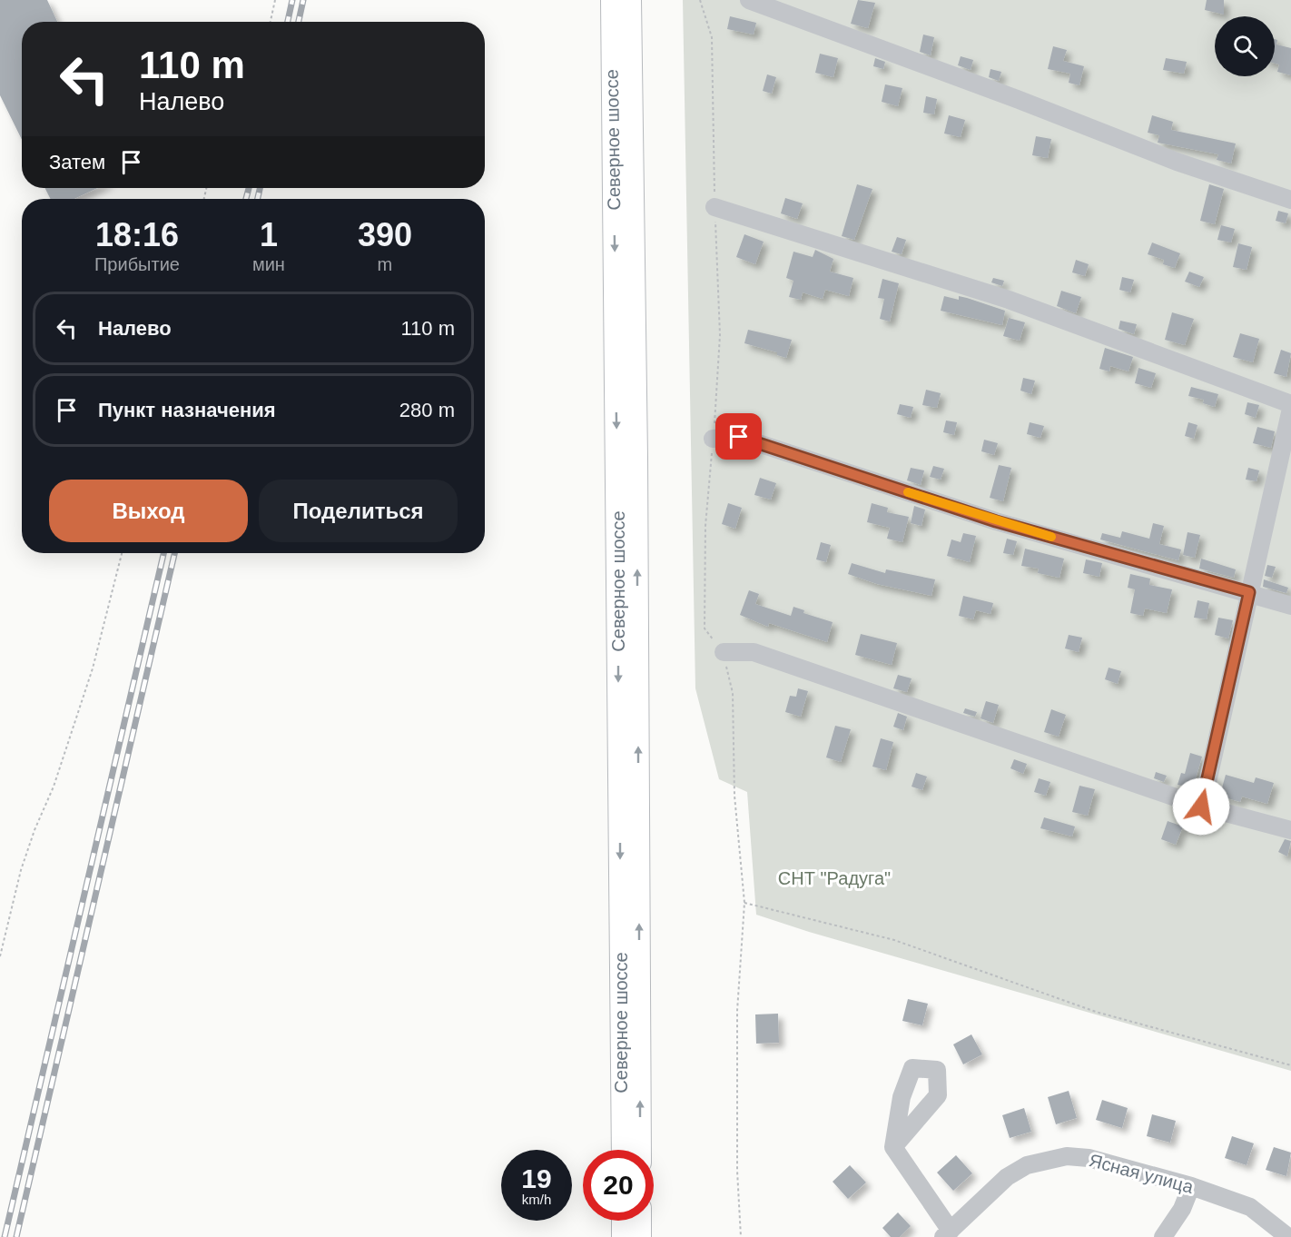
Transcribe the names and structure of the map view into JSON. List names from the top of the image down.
{
  "streets": {
    "main road": ["Северное шоссе"],
    "lane": ["Ясная улица"]
  },
  "parks": ["СНТ \"Радуга\""],
  "page": {
    "turn": ["110 m", "Налево"],
    "then": "Затем",
    "eta": [
      "18:16",
      "Прибытие",
      "1",
      "мин",
      "390",
      "m"
    ],
    "list": [
      {
        "name": "Налево",
        "value": "110 m"
      },
      {
        "name": "Пункт назначения",
        "value": "280 m"
      }
    ],
    "buttons": ["Выход", "Поделиться"],
    "speed": "19 km/h",
    "limit": "20"
  }
}
